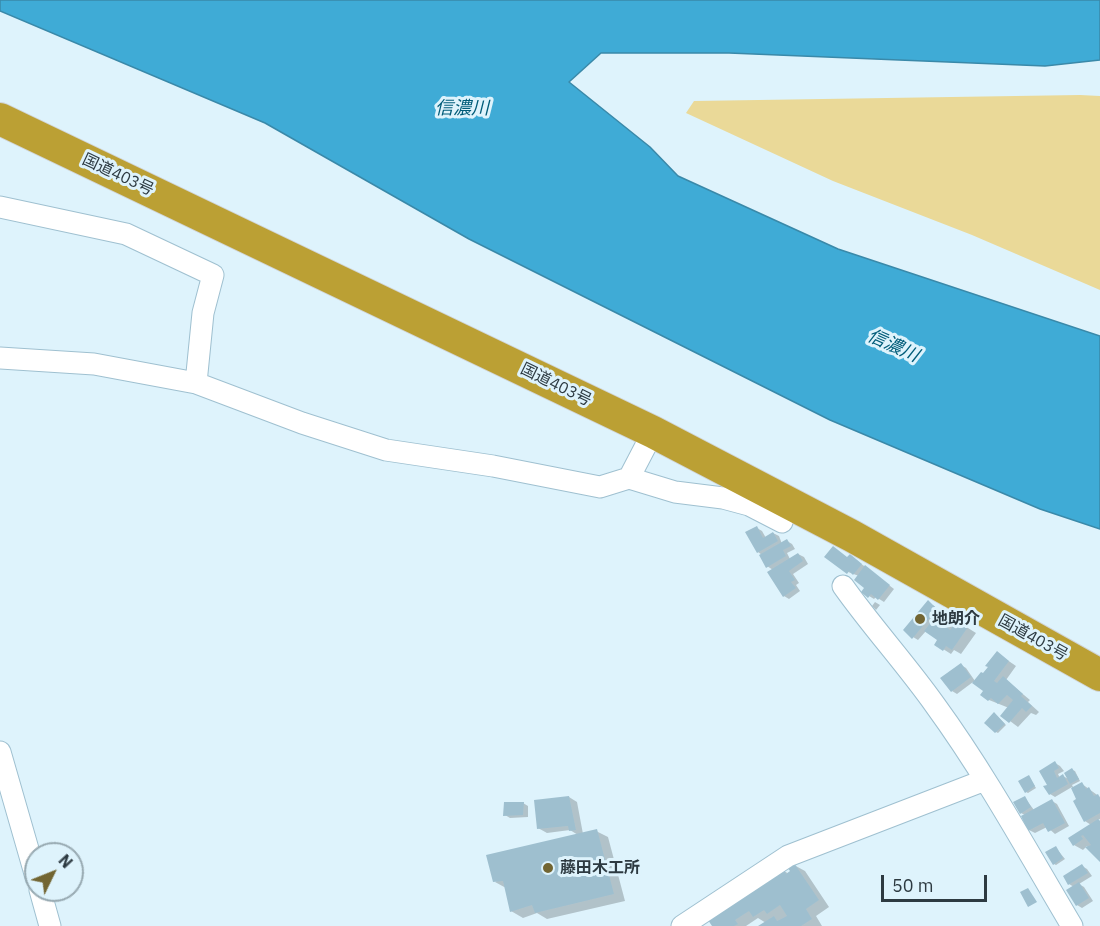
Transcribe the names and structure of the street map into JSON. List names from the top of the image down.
{
  "streets": {
    "highway": ["国道403号"]
  },
  "water": ["信濃川"],
  "places": ["地朗介", "藤田木工所"],
  "scale_bar": "50 m",
  "north": "top right"
}
